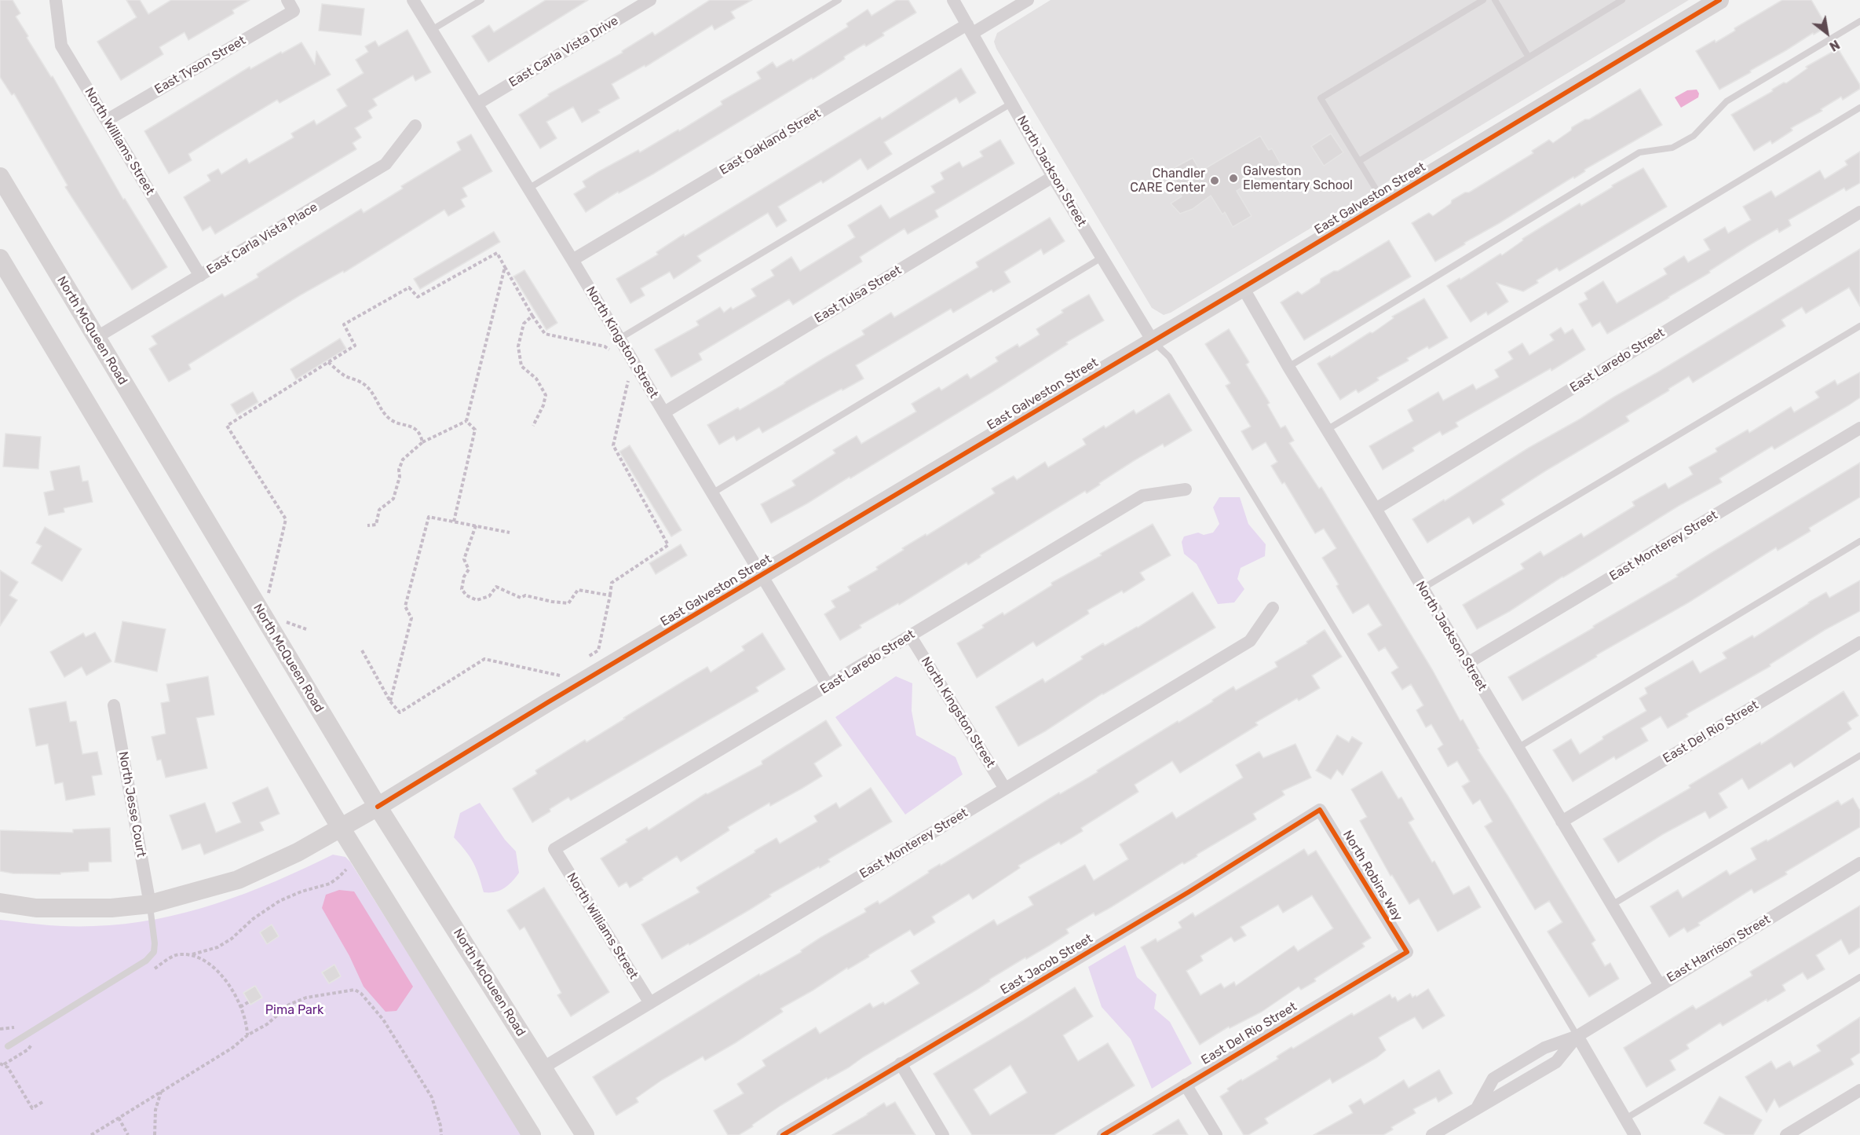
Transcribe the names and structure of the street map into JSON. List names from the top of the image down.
{
  "streets": {
    "main road": ["East Galveston Street", "North McQueen Road"],
    "street": [
      "East Carla Vista Drive",
      "East Tyson Street",
      "North Williams Street",
      "East Oakland Street",
      "North Jackson Street",
      "East Carla Vista Place",
      "East Tulsa Street",
      "North Kingston Street",
      "East Laredo Street",
      "East Monterey Street",
      "East Del Rio Street",
      "North Jesse Court",
      "North Robins Way",
      "East Harrison Street",
      "East Jacob Street"
    ]
  },
  "crossings": [
    ["East Carla Vista Drive", "North Kingston Street"],
    ["East Tyson Street", "North Williams Street"],
    ["North Williams Street", "East Carla Vista Place"],
    ["North Williams Street", "East Laredo Street"],
    ["North Williams Street", "East Monterey Street"],
    ["East Oakland Street", "North Jackson Street"],
    ["East Oakland Street", "North Kingston Street"],
    ["North Jackson Street", "East Galveston Street"],
    ["North Jackson Street", "East Tulsa Street"],
    ["North Jackson Street", "East Laredo Street"],
    ["North Jackson Street", "East Monterey Street"],
    ["North Jackson Street", "East Del Rio Street"],
    ["North Jackson Street", "East Harrison Street"],
    ["East Galveston Street", "North McQueen Road"],
    ["East Galveston Street", "North Kingston Street"],
    ["East Galveston Street", "North Jesse Court"],
    ["East Carla Vista Place", "North McQueen Road"],
    ["East Tulsa Street", "North Kingston Street"],
    ["North McQueen Road", "East Monterey Street"],
    ["North Kingston Street", "East Laredo Street"],
    ["North Kingston Street", "East Monterey Street"],
    ["East Del Rio Street", "North Robins Way"],
    ["North Robins Way", "East Jacob Street"]
  ],
  "parks": ["Pima Park"],
  "places": ["Galveston Elementary School", "Chandler CARE Center"],
  "north": "bottom right"
}
